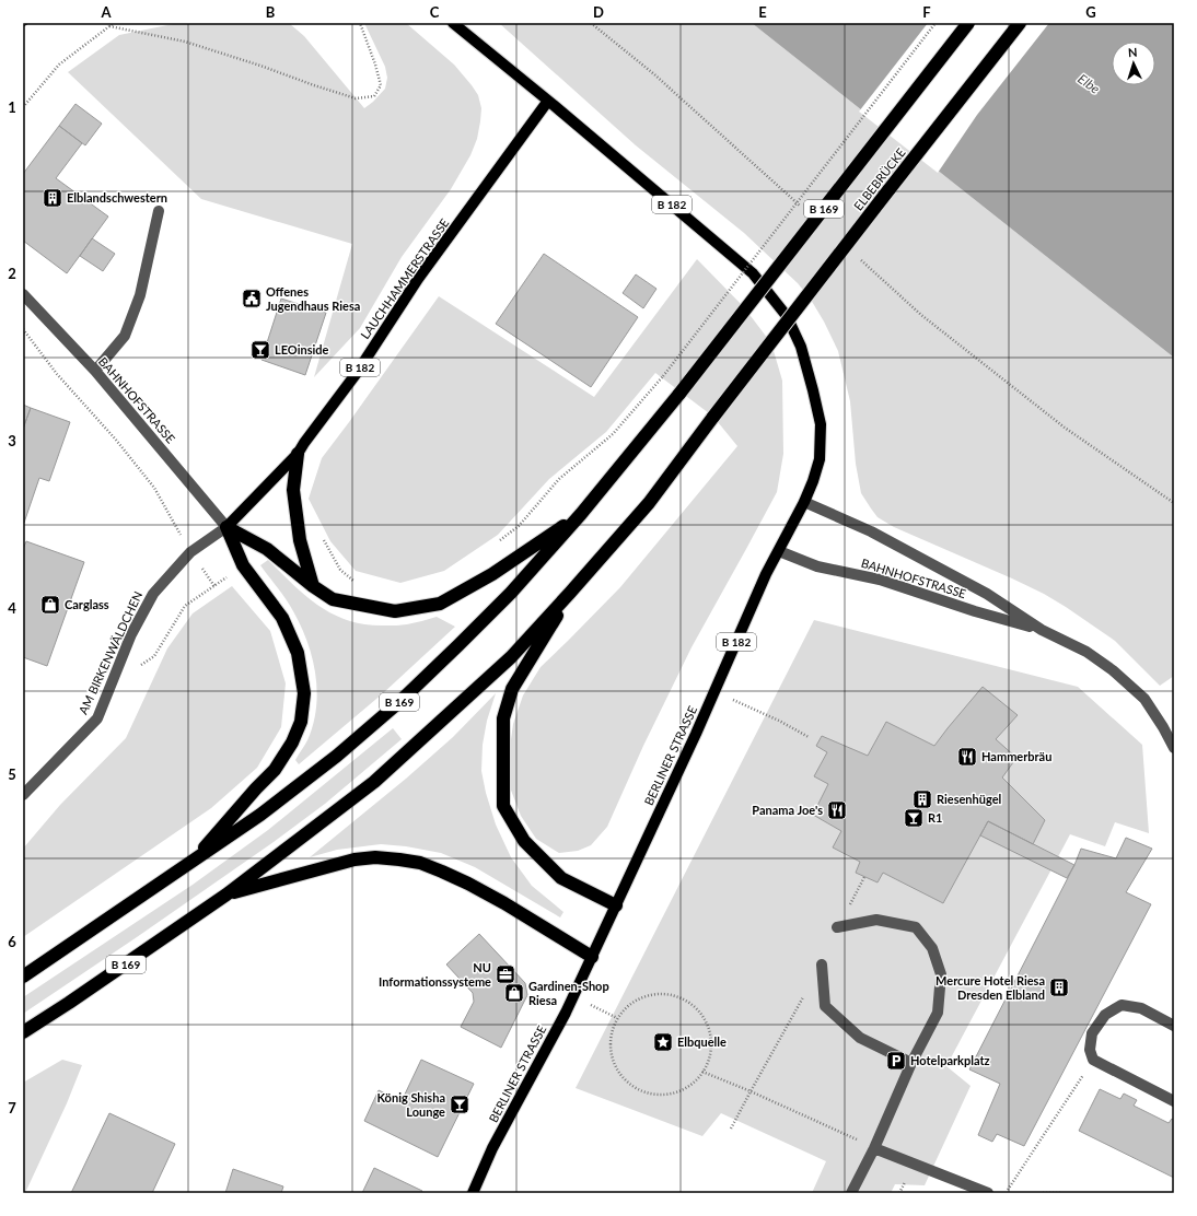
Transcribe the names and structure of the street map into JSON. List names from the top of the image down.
{
  "streets": {
    "highway": ["ELBEBRÜCKE", "B 169"],
    "main road": ["B 182", "LAUCHHAMMERSTRASSE", "BERLINER STRASSE"],
    "street": ["BAHNHOFSTRASSE", "AM BIRKENWÄLDCHEN"]
  },
  "crossings": [
    ["ELBEBRÜCKE", "B 169"],
    ["B 182", "LAUCHHAMMERSTRASSE"],
    ["B 182", "BERLINER STRASSE"],
    ["LAUCHHAMMERSTRASSE", "BAHNHOFSTRASSE"],
    ["LAUCHHAMMERSTRASSE", "AM BIRKENWÄLDCHEN"],
    ["LAUCHHAMMERSTRASSE", "BERLINER STRASSE"],
    ["BAHNHOFSTRASSE", "AM BIRKENWÄLDCHEN"],
    ["BAHNHOFSTRASSE", "BERLINER STRASSE"]
  ],
  "water": ["Elbe"],
  "places": {
    "building": ["Elblandschwestern", "Riesenhügel", "Mercure Hotel Riesa Dresden Elbland"],
    "public building": ["Offenes Jugendhaus Riesa"],
    "bar": ["LEOinside", "R1", "König Shisha Lounge"],
    "shop": ["Carglass", "Gardinen-Shop Riesa"],
    "restaurant": ["Hammerbräu", "Panama Joe's"],
    "office": ["NU Informationssysteme"],
    "place": ["Elbquelle"],
    "parking": ["Hotelparkplatz"]
  },
  "north": "top",
  "grid": {
    "columns": [
      "A",
      "B",
      "C",
      "D",
      "E",
      "F",
      "G"
    ],
    "rows": [
      "1",
      "2",
      "3",
      "4",
      "5",
      "6",
      "7"
    ]
  }
}
